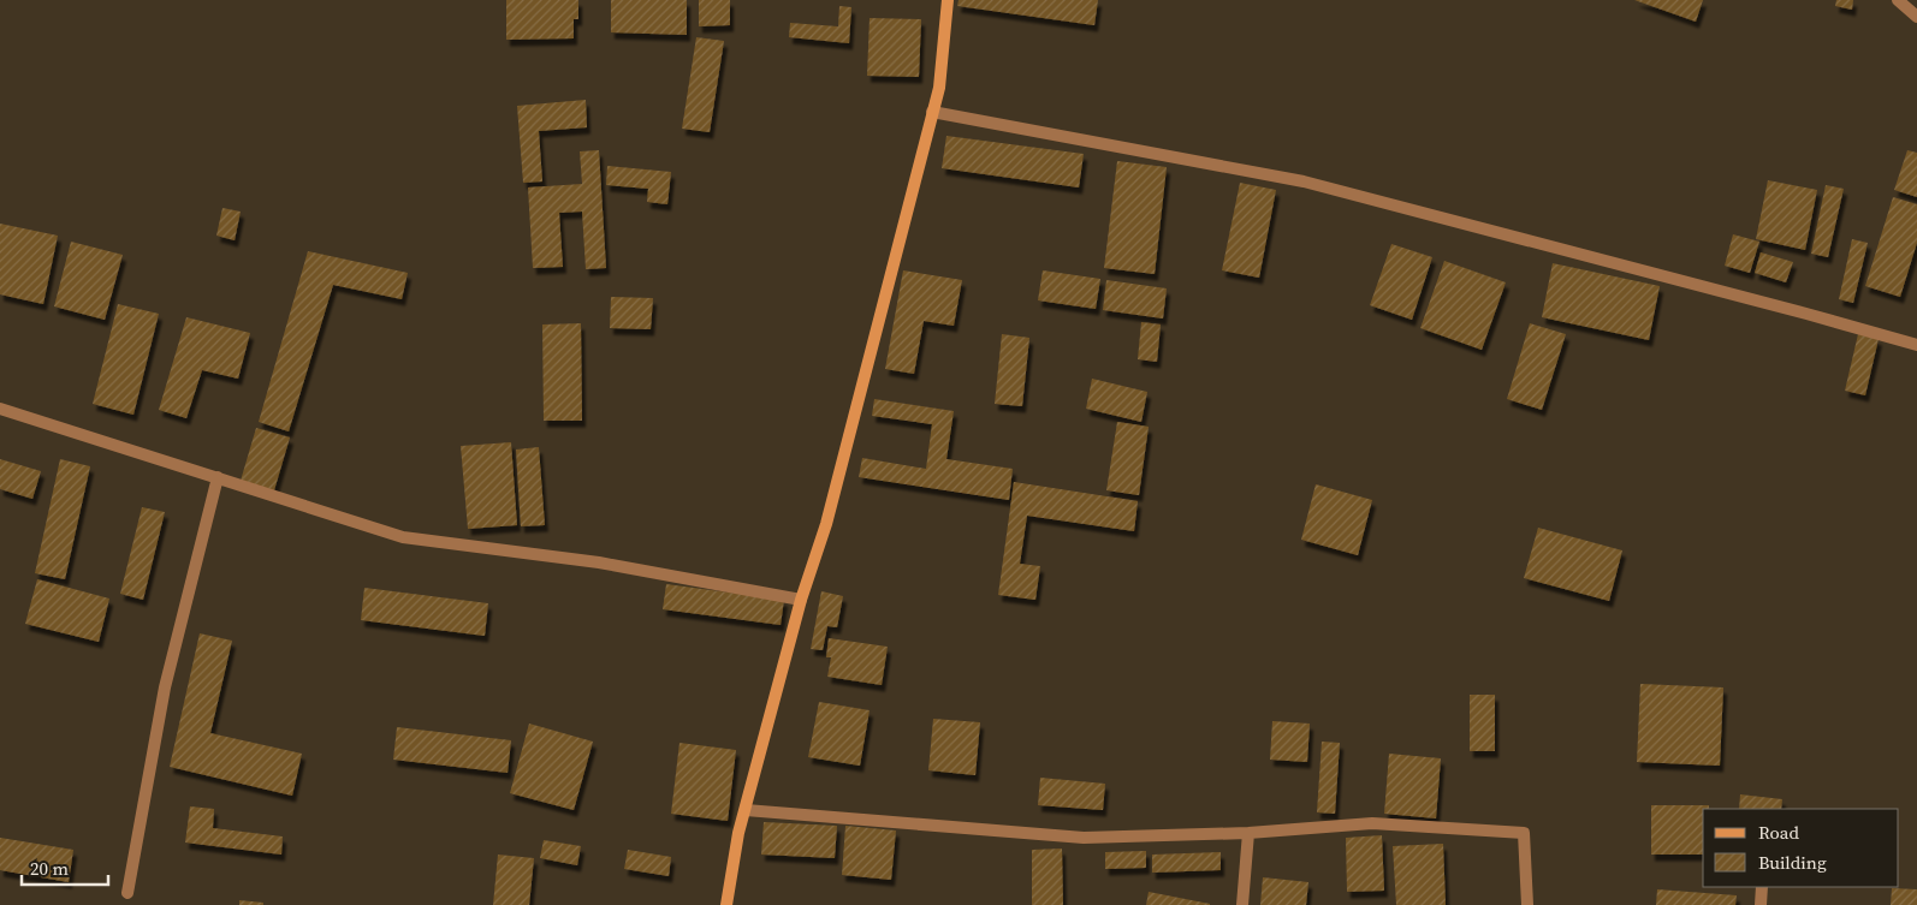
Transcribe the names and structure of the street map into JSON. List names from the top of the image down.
{
  "legend": ["Road", "Building"],
  "scale_bar": "20 m"
}
